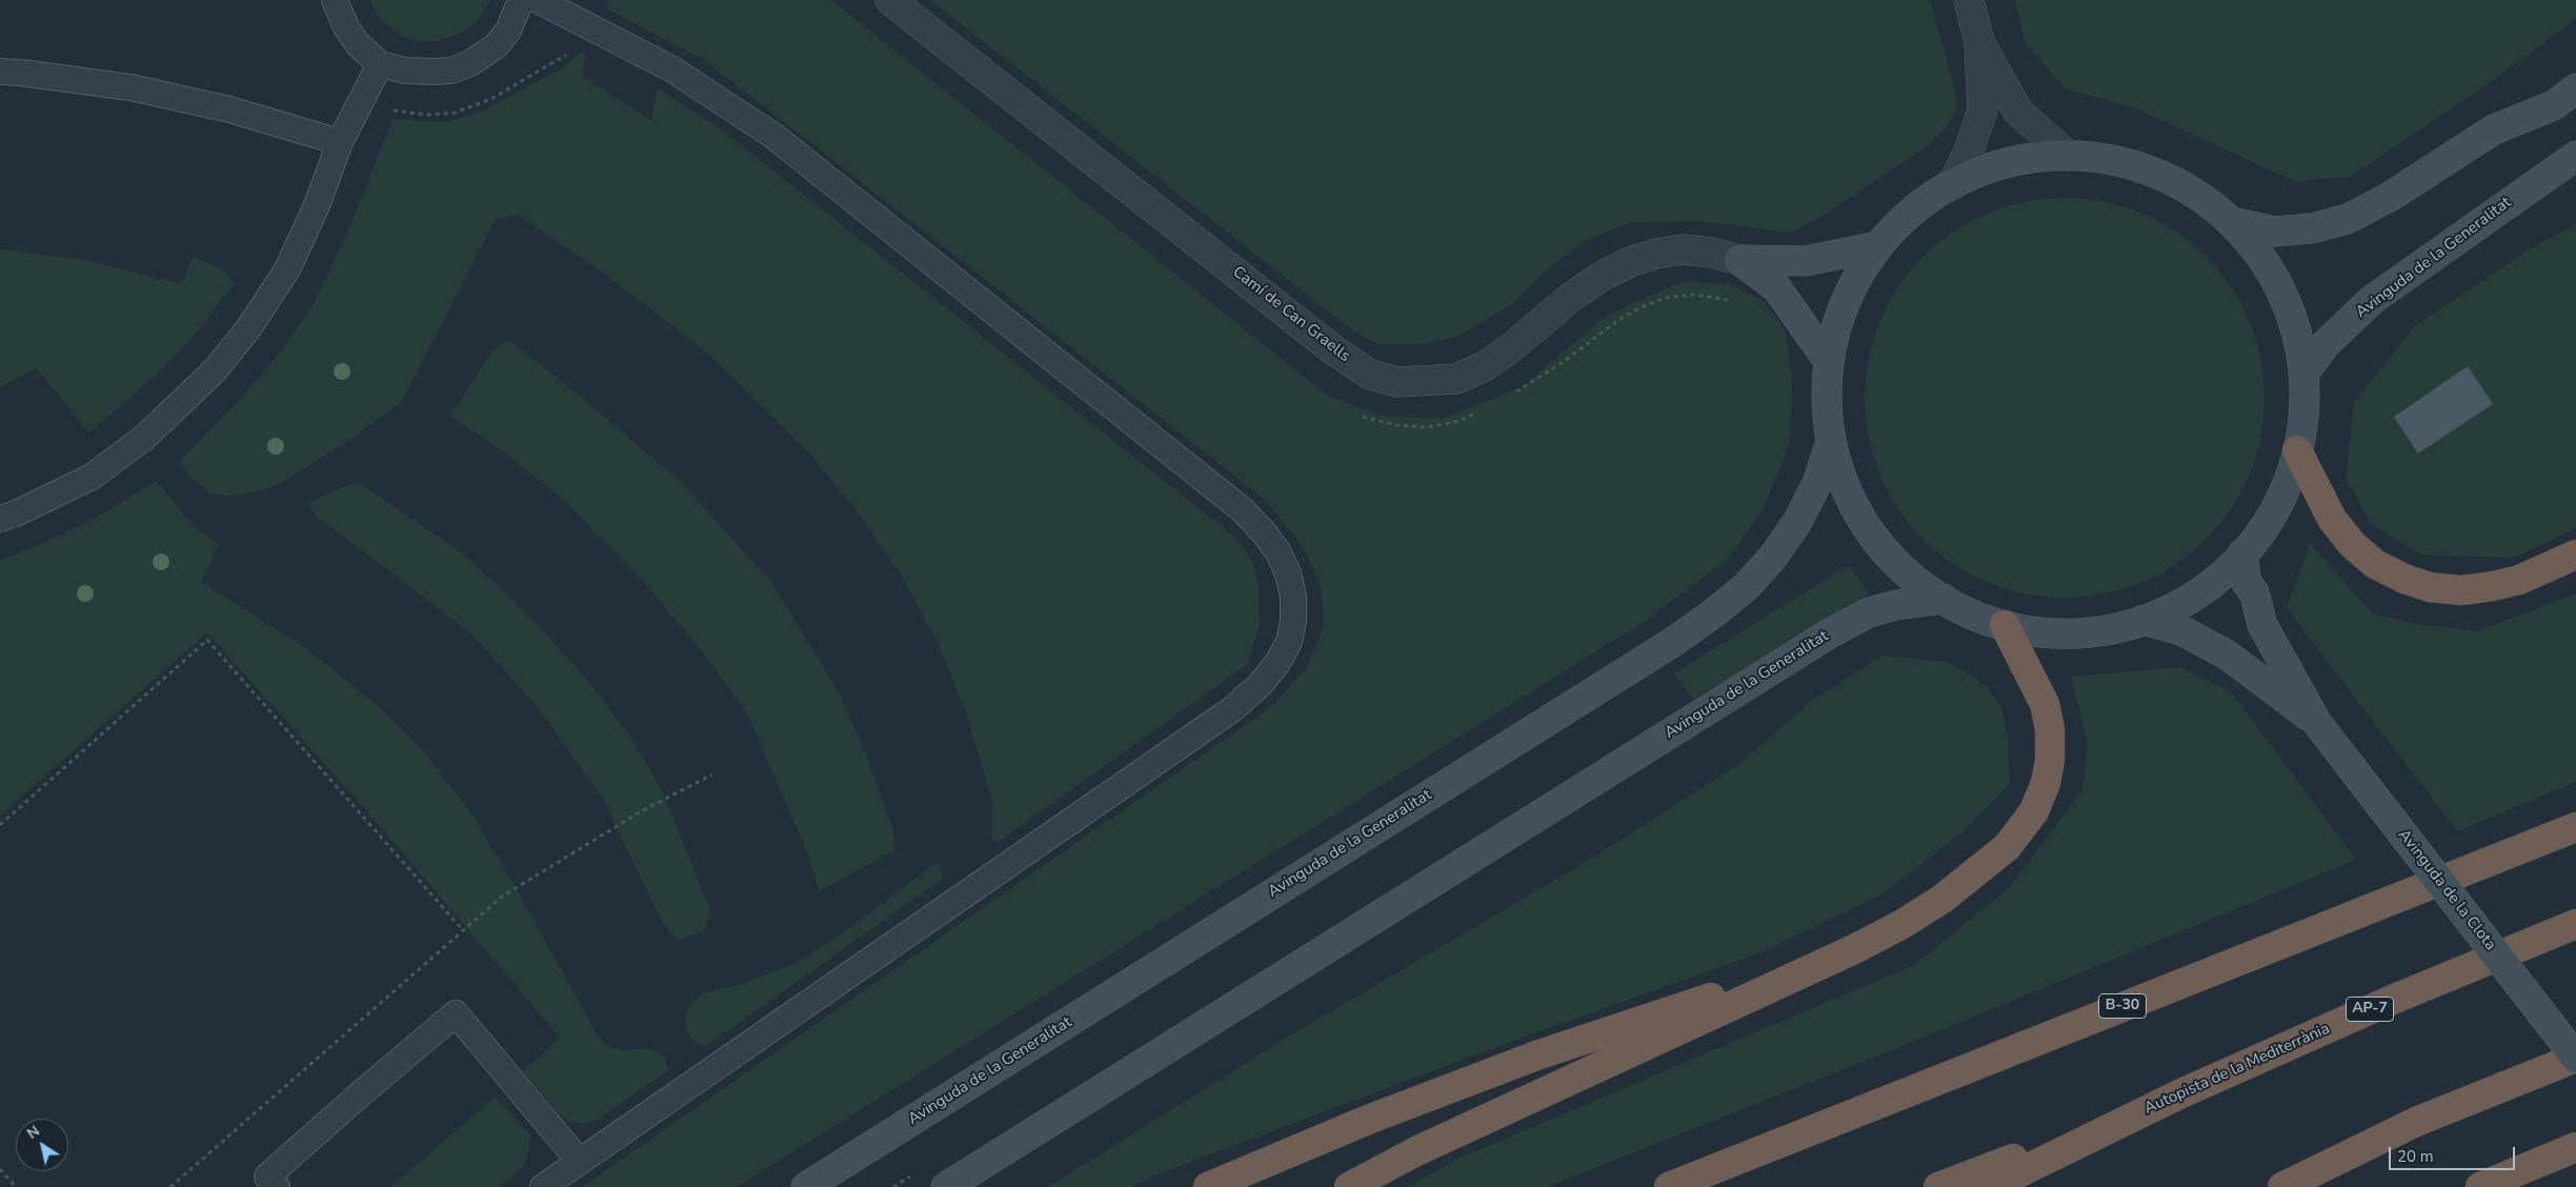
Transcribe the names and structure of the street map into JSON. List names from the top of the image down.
{
  "streets": {
    "highway": ["B-30", "AP-7", "Autopista de la Mediterrània"],
    "street": ["Avinguda de la Generalitat", "Camí de Can Graells", "Avinguda de la Clota"]
  },
  "scale_bar": "20 m",
  "north": "top left"
}
